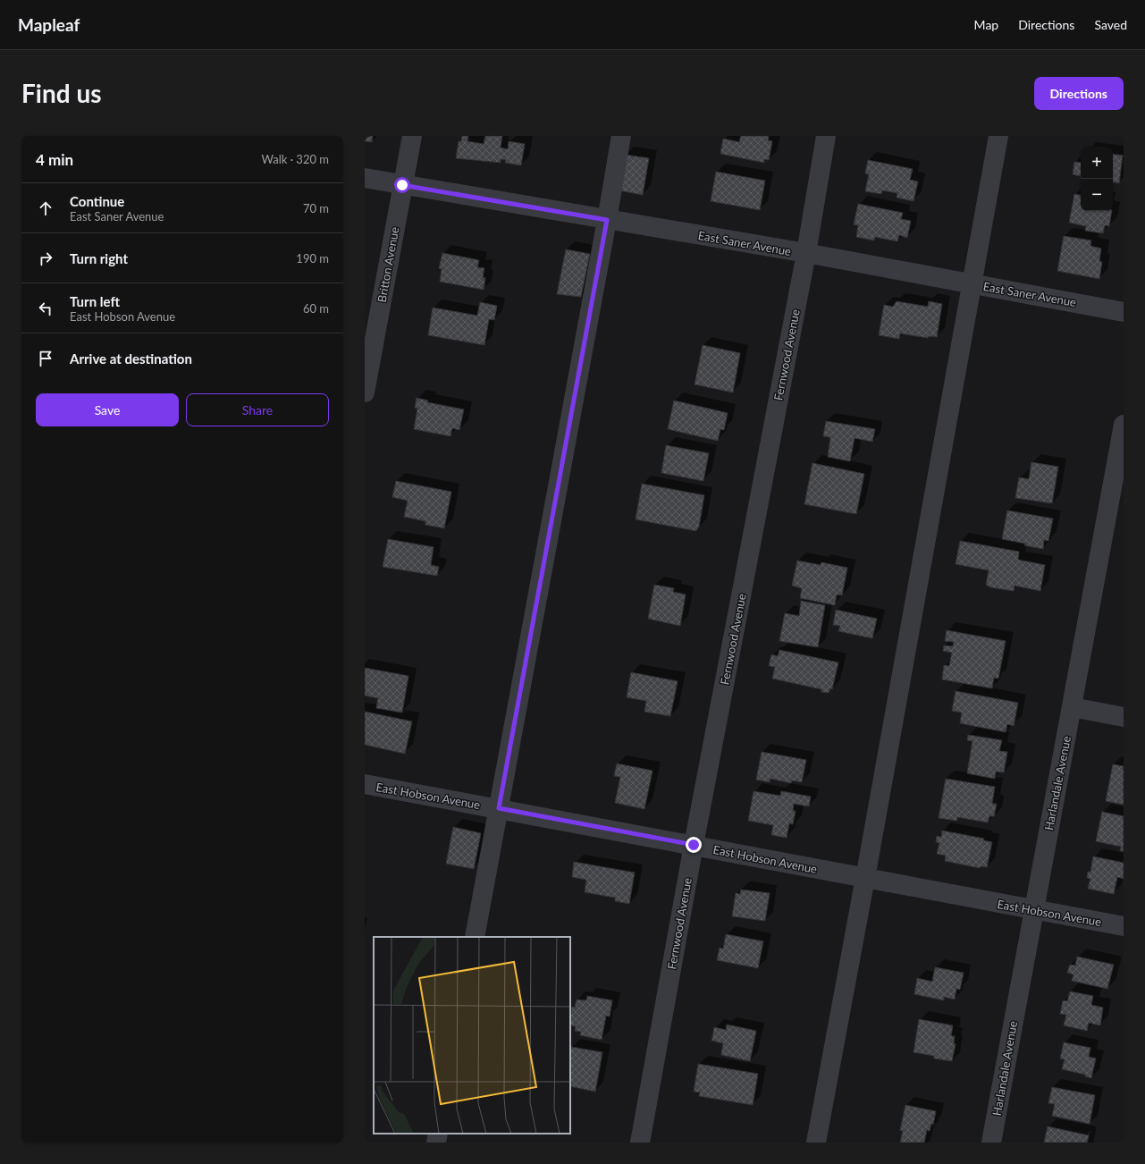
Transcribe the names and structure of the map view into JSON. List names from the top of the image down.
{
  "streets": {
    "street": [
      "East Saner Avenue",
      "Britton Avenue",
      "Fernwood Avenue",
      "Harlandale Avenue",
      "East Hobson Avenue"
    ]
  },
  "crossings": [
    ["East Saner Avenue", "Britton Avenue"],
    ["East Saner Avenue", "Fernwood Avenue"],
    ["Fernwood Avenue", "East Hobson Avenue"],
    ["Harlandale Avenue", "East Hobson Avenue"]
  ],
  "page": {
    "header": "Mapleaf",
    "nav": ["Map", "Directions", "Saved"],
    "buttons": [
      "Directions",
      ["Save", "Share"]
    ],
    "title": "Find us",
    "heading": ["4 min", "Walk · 320 m"],
    "map_buttons": ["+", "−"],
    "list": [
      ["Continue", "East Saner Avenue", "70 m"],
      ["Turn right", "190 m"],
      ["Turn left", "East Hobson Avenue", "60 m"],
      "Arrive at destination"
    ]
  }
}
